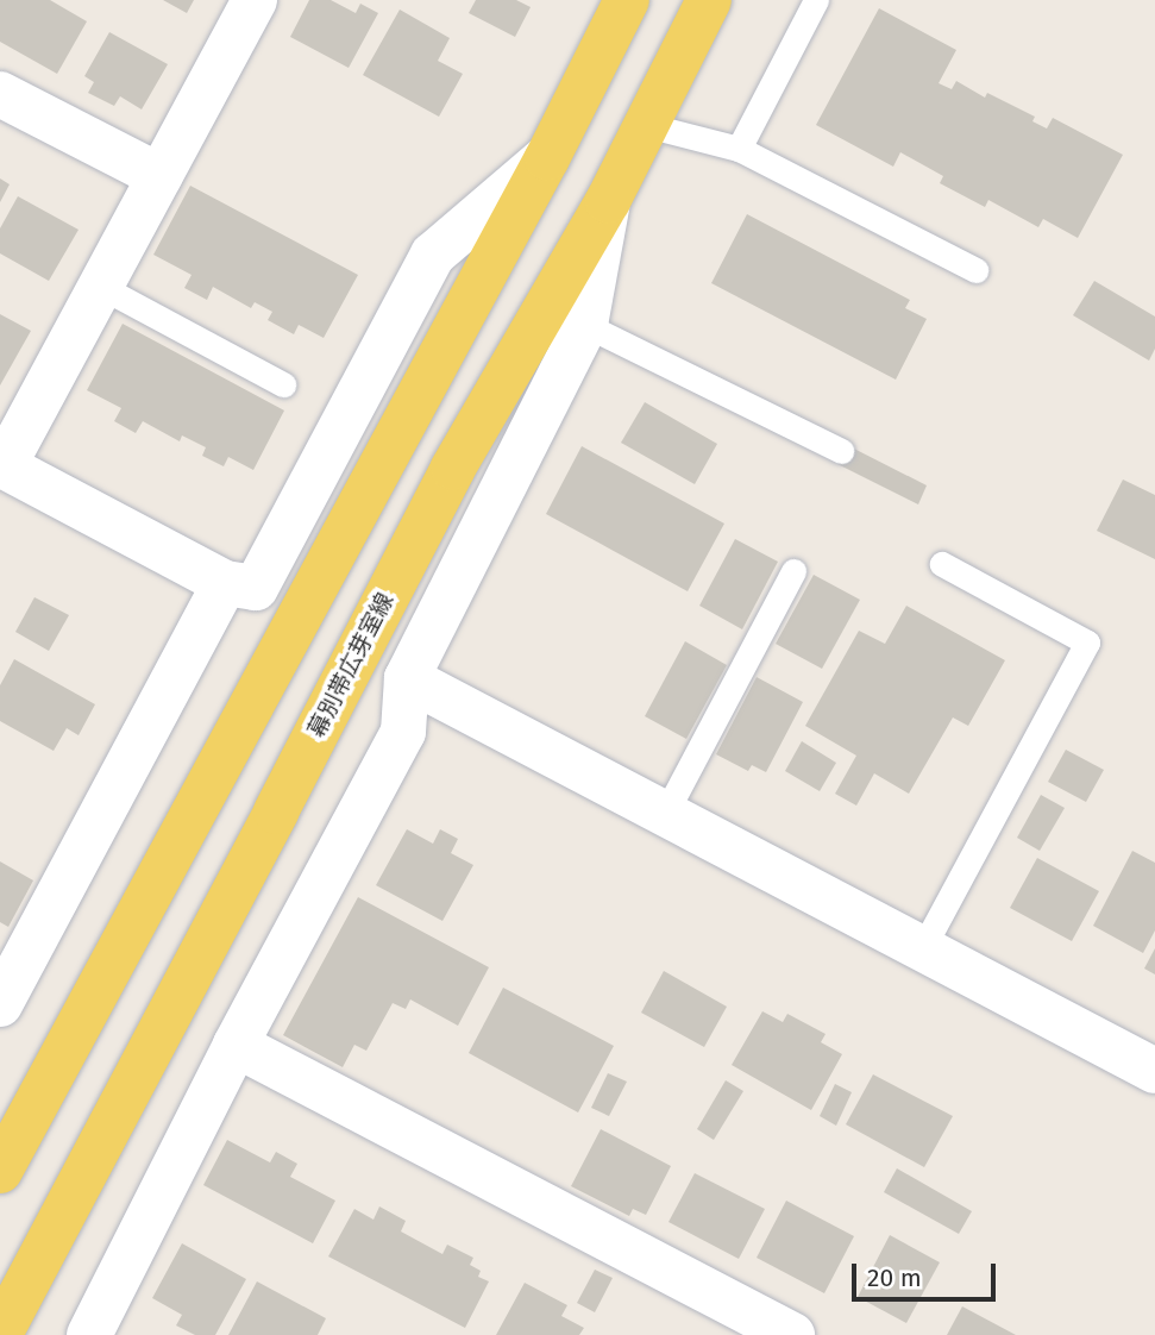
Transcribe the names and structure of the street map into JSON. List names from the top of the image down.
{
  "streets": {
    "main road": ["幕別帯広芽室線"]
  },
  "scale_bar": "20 m"
}
